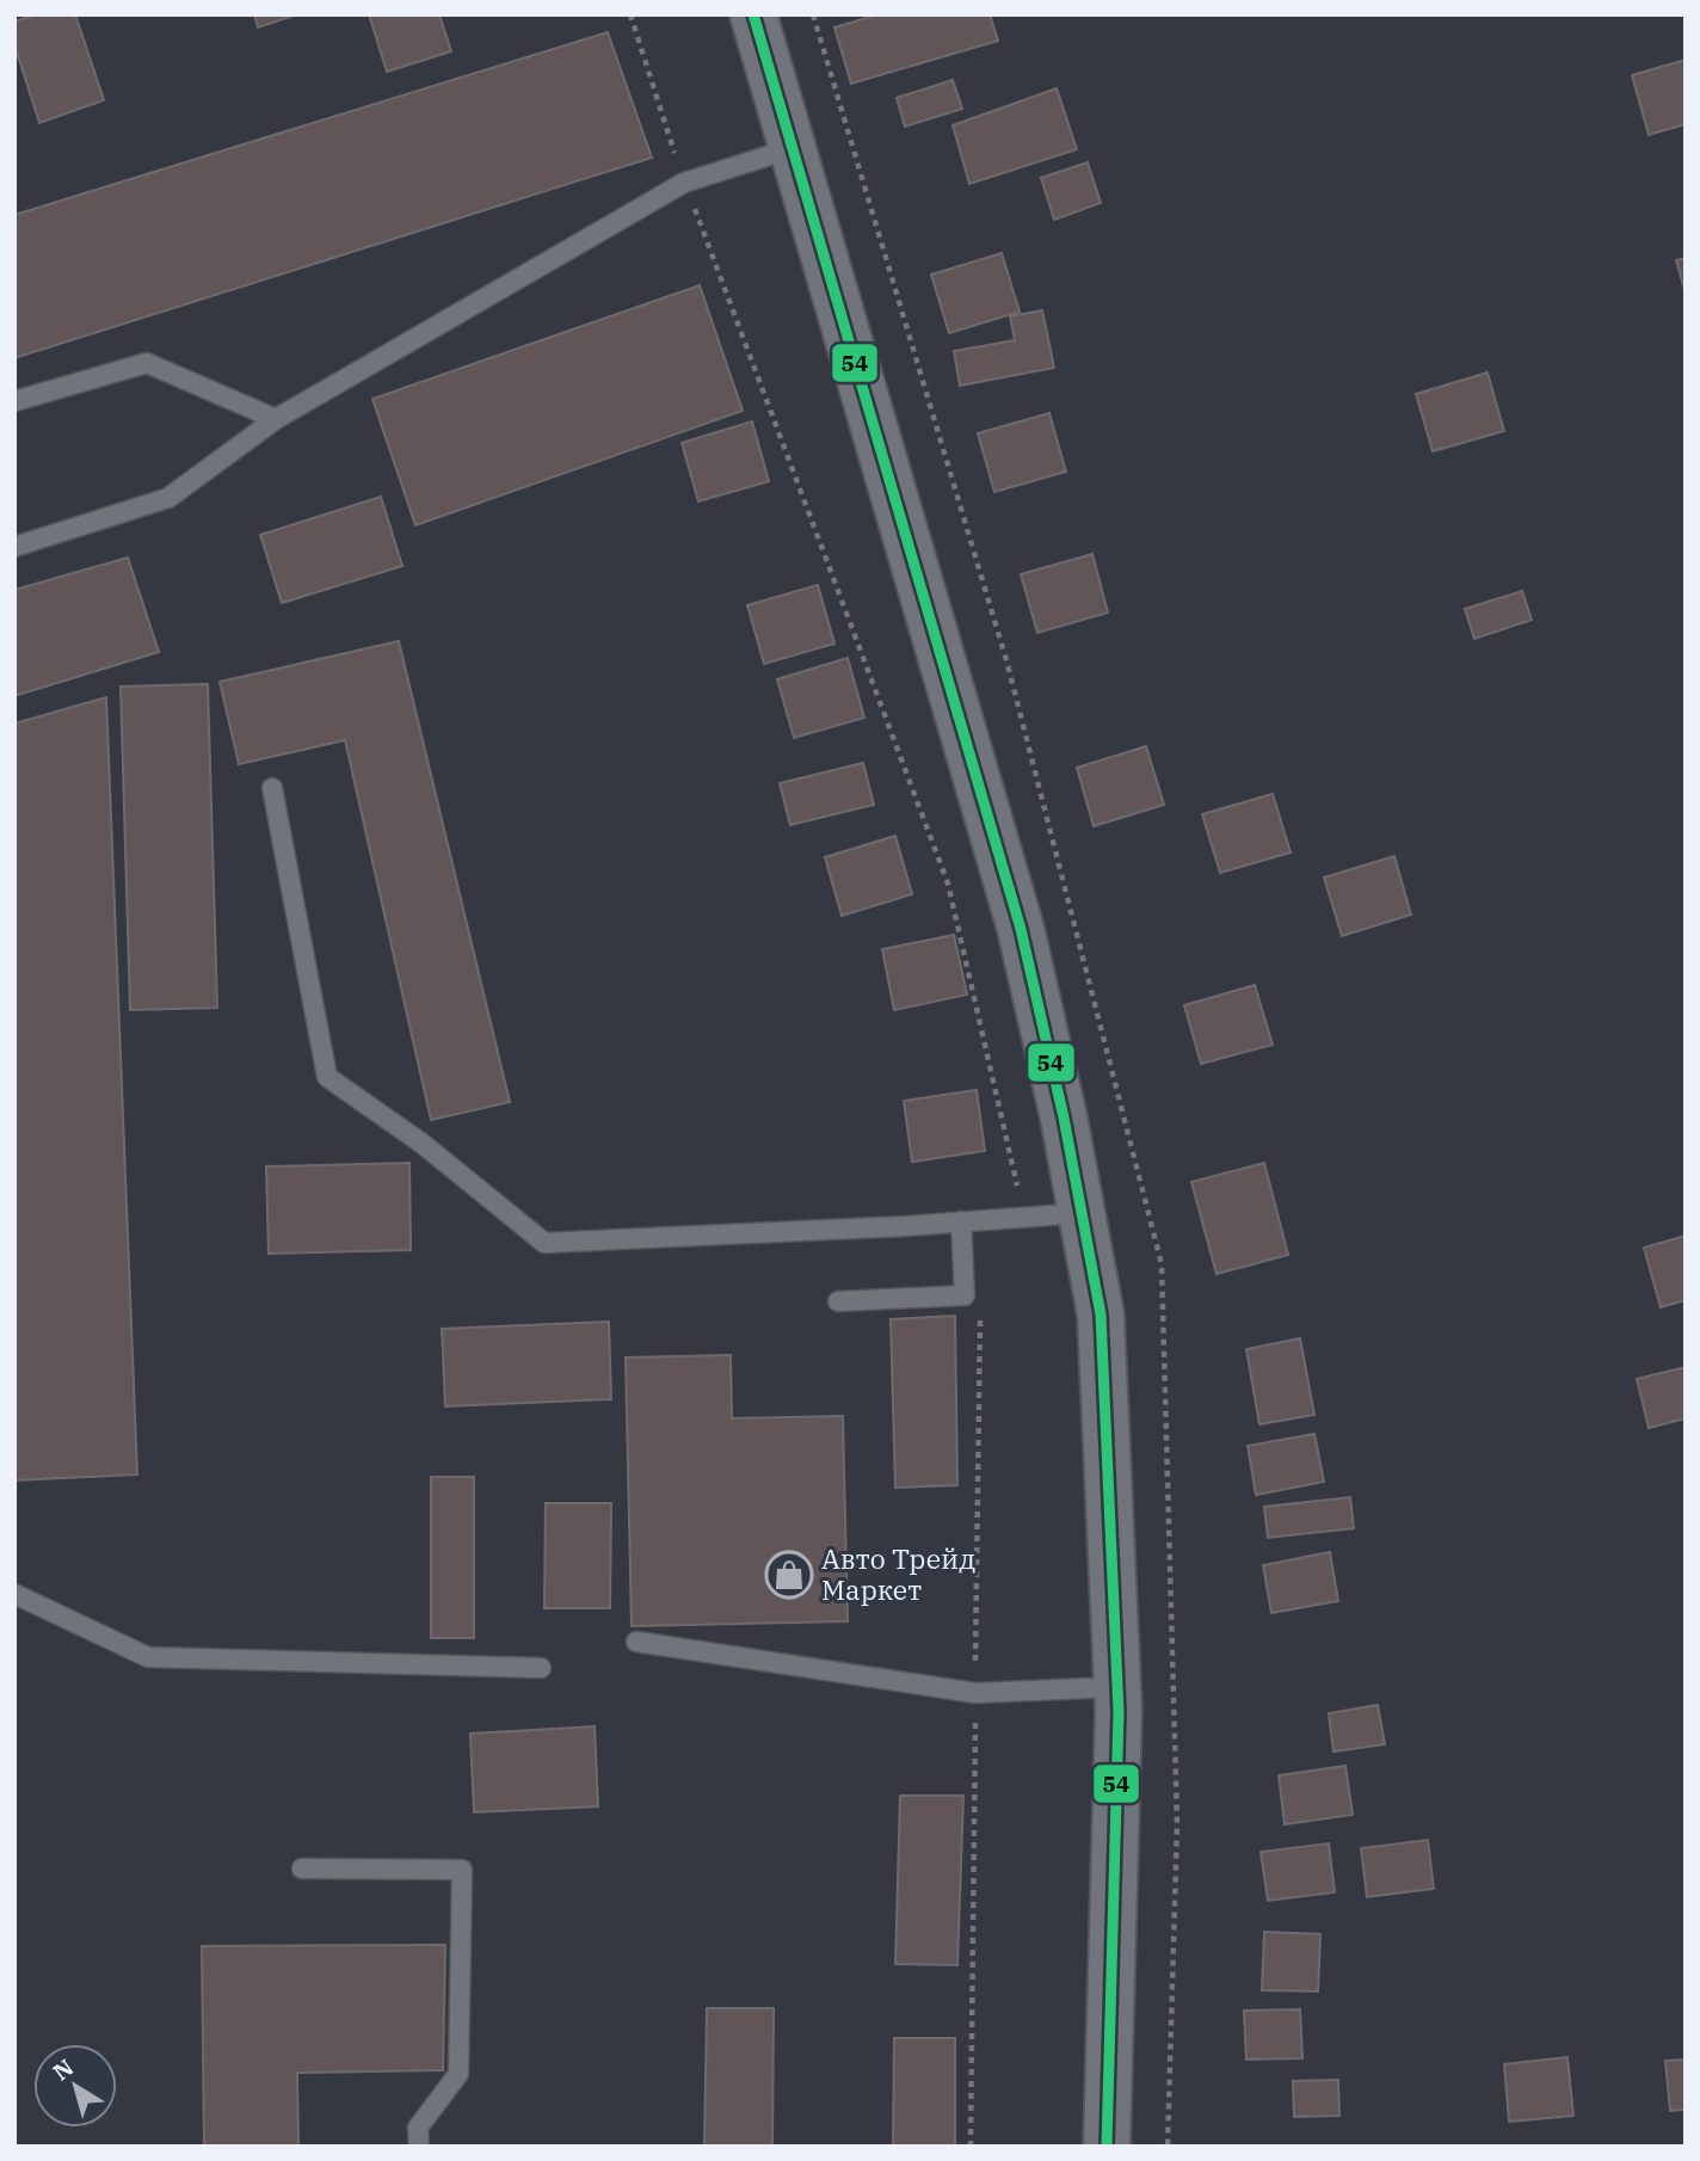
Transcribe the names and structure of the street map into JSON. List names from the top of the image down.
{
  "places": {
    "shop": ["Авто Трейд Маркет"]
  },
  "lines": ["transit line 54"],
  "north": "top left"
}
